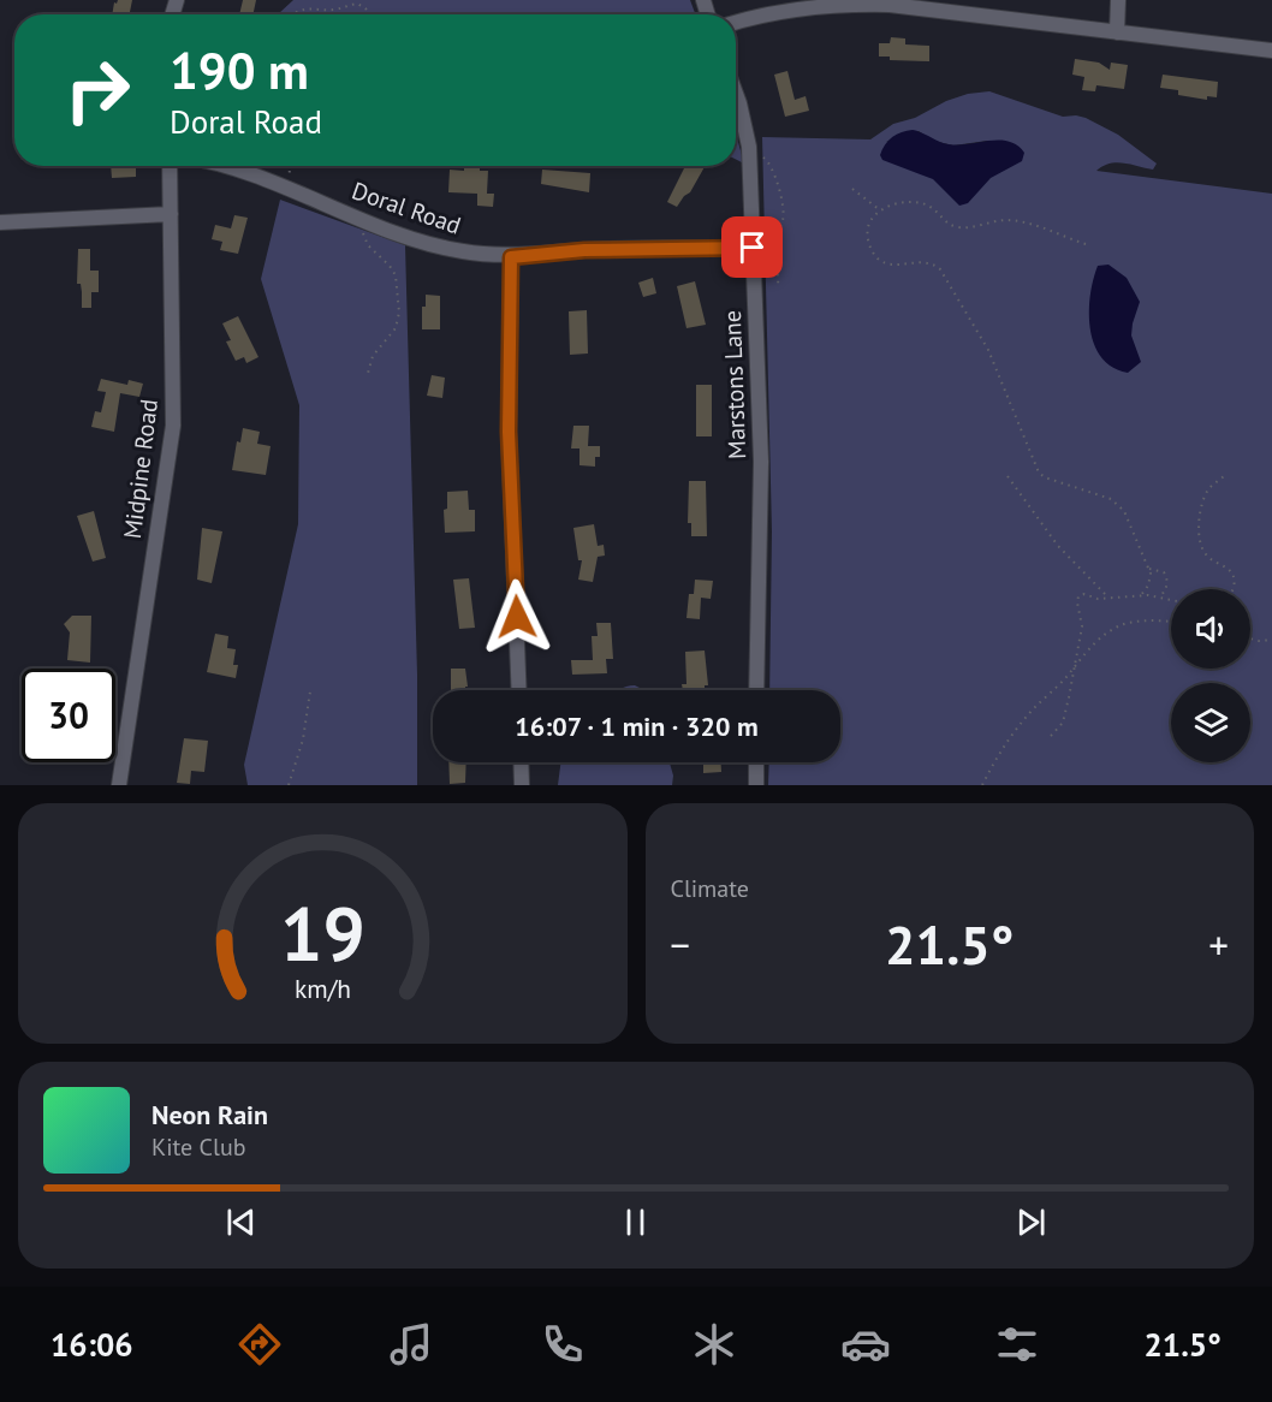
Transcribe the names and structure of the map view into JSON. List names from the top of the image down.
{
  "streets": {
    "street": ["Doral Road", "Marstons Lane", "Midpine Road"]
  },
  "crossings": [
    ["Doral Road", "Marstons Lane"]
  ],
  "page": {
    "turn": ["190 m", "Doral Road"],
    "limit": "30",
    "trip": "16:07 · 1 min · 320 m",
    "tile": "Climate",
    "heat": ["−", "21.5°", "+"],
    "song": ["Neon Rain", "Kite Club"],
    "tabs": ["16:06", "21.5°"],
    "gauge": ["19", "km/h"]
  }
}
